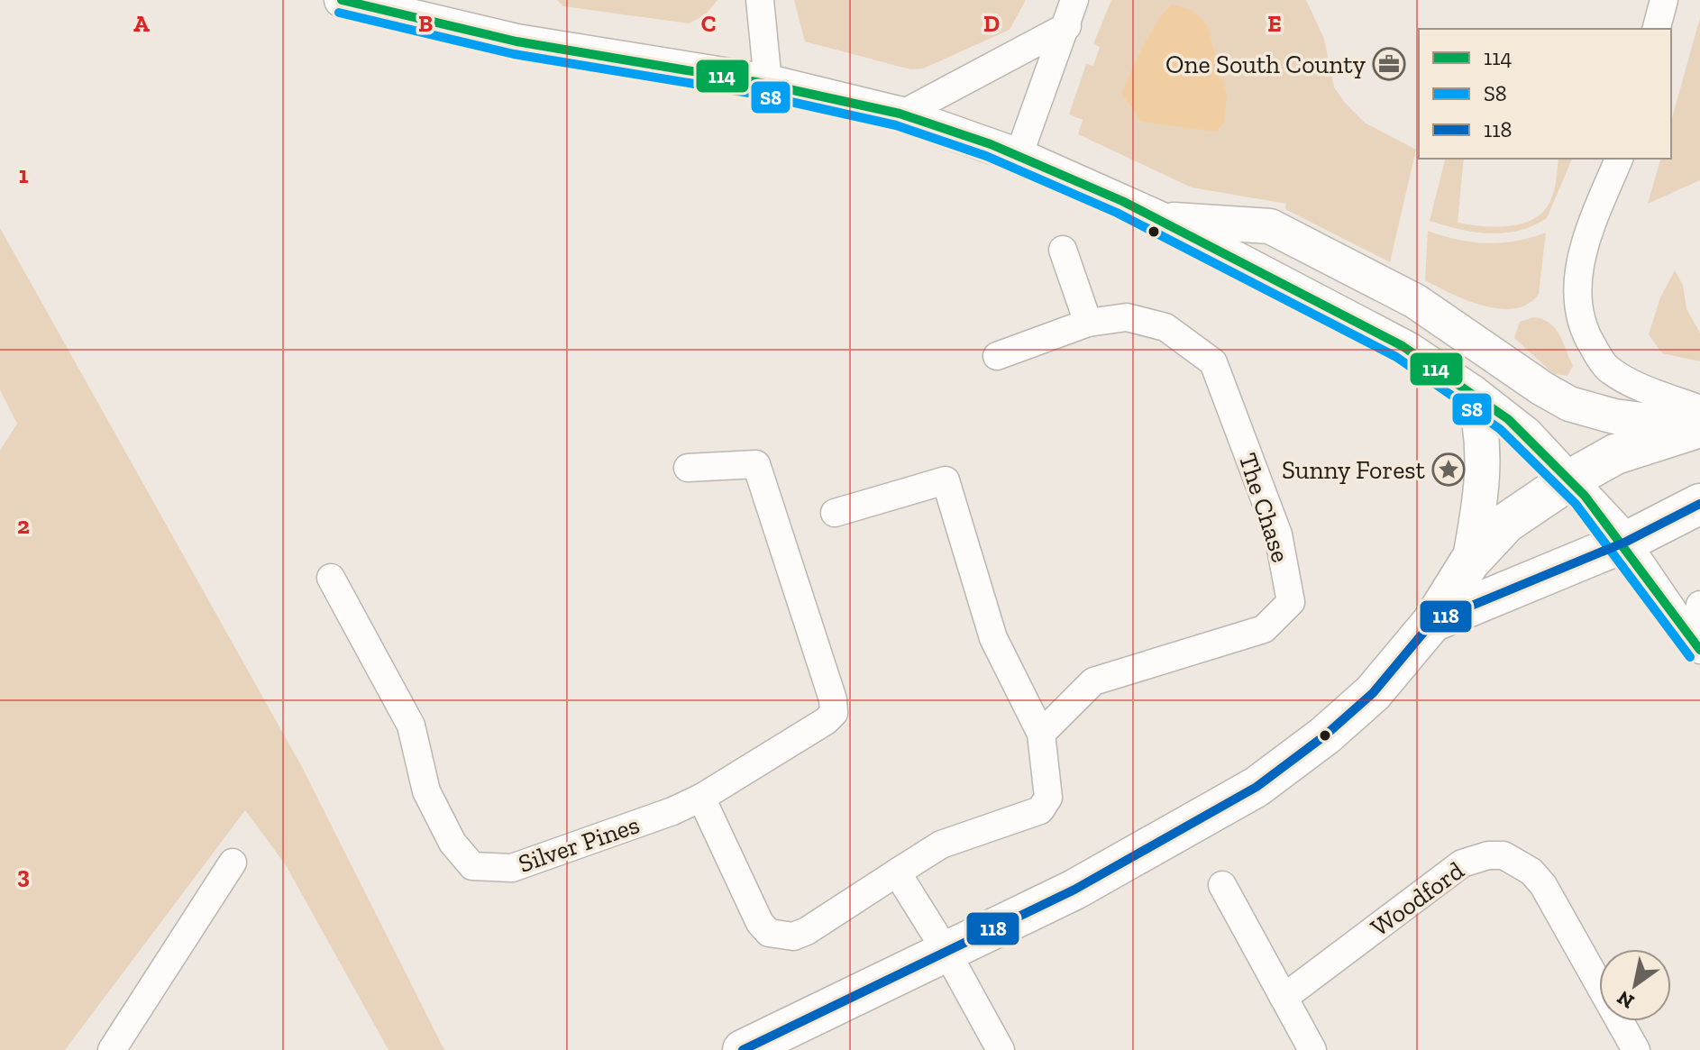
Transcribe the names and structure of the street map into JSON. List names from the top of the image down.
{
  "streets": {
    "street": ["The Chase", "Silver Pines", "Woodford"]
  },
  "places": {
    "office": ["One South County"],
    "place": ["Sunny Forest"]
  },
  "lines": ["transit line 114", "transit line S8", "transit line 118"],
  "legend": ["114", "S8", "118"],
  "north": "bottom left",
  "grid": {
    "columns": [
      "A",
      "B",
      "C",
      "D",
      "E"
    ],
    "rows": ["1", "2", "3"]
  }
}
